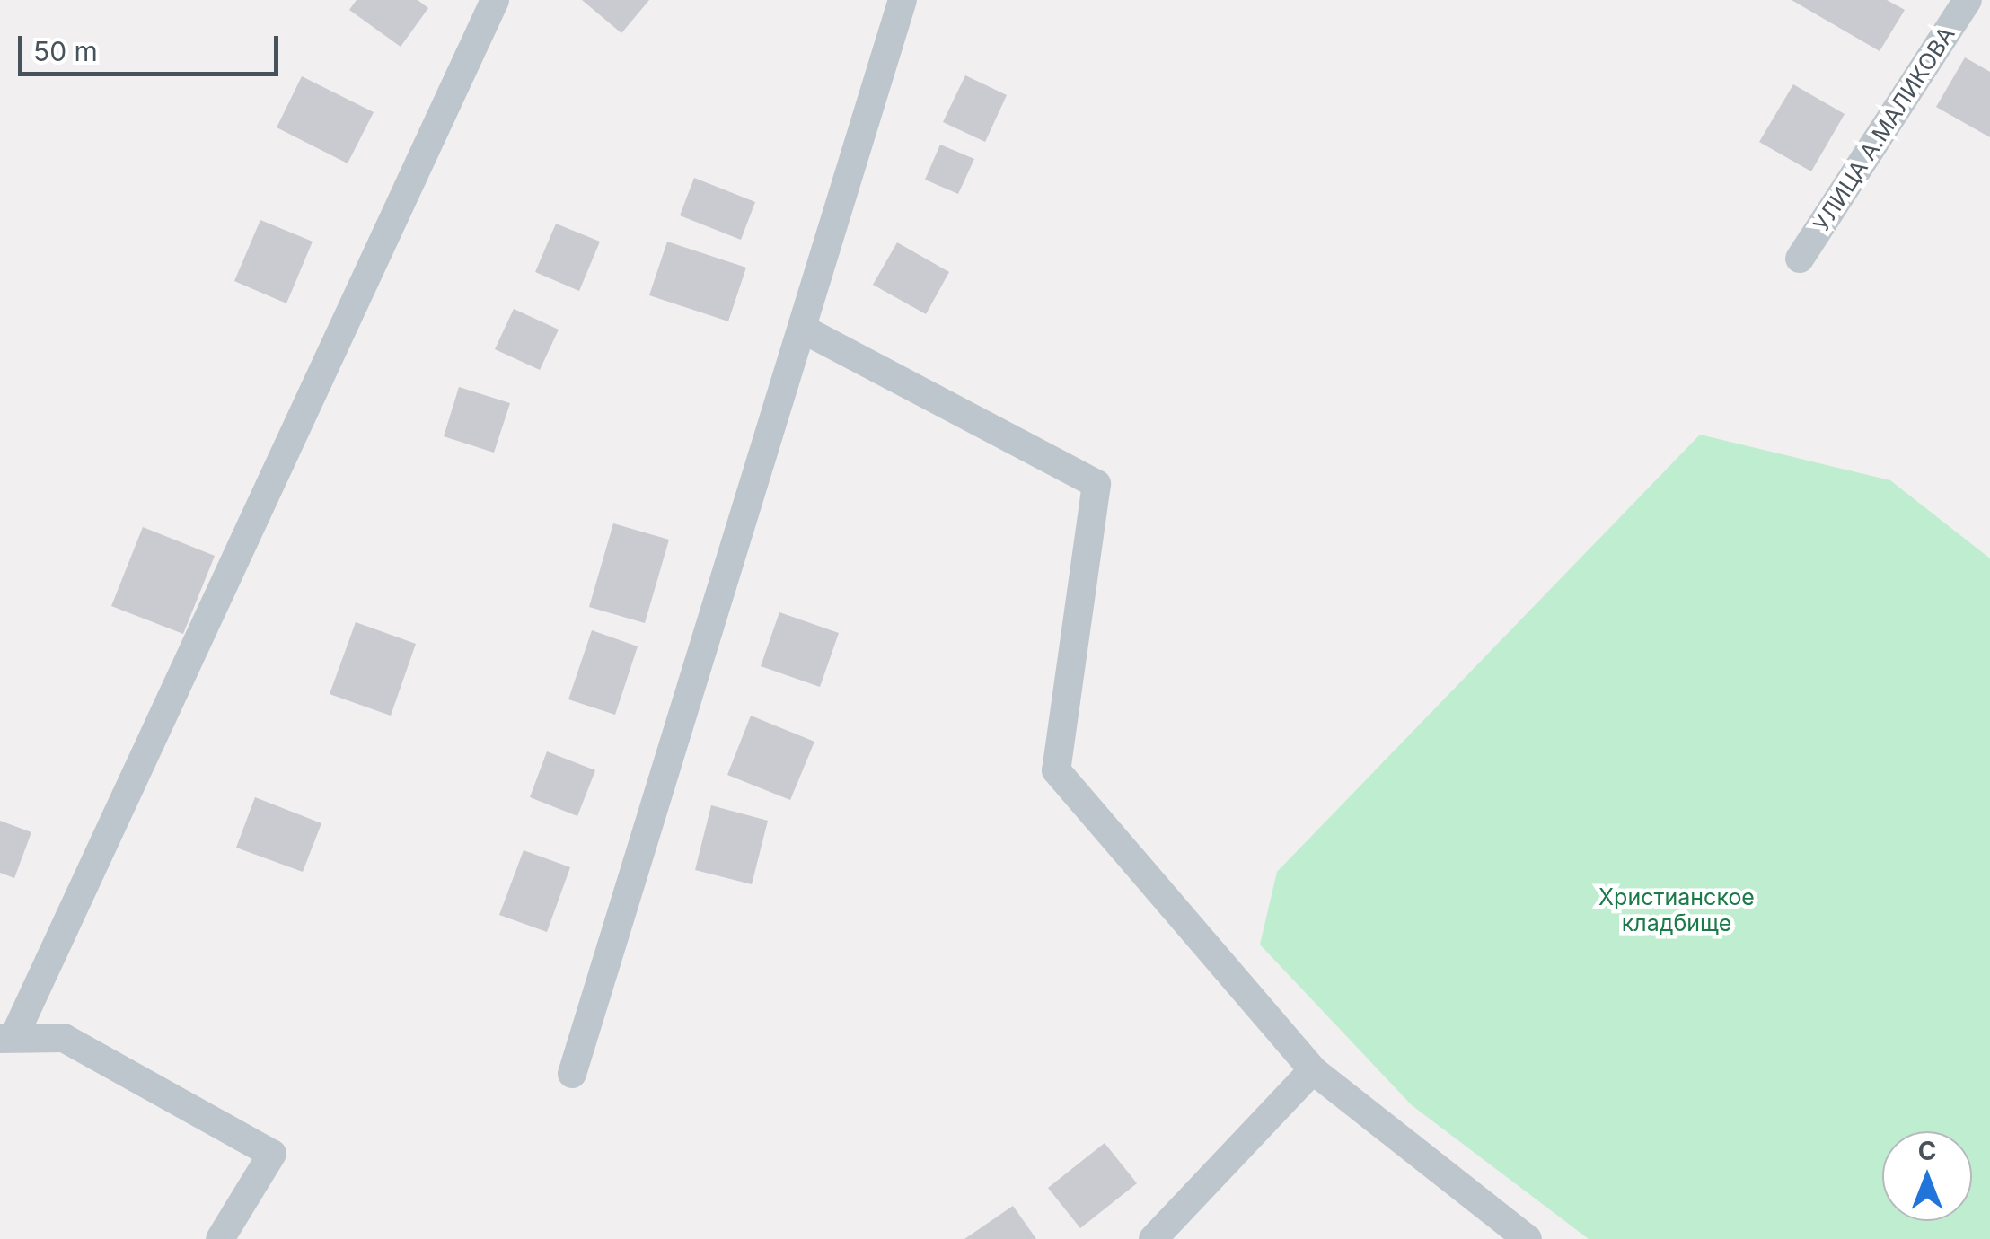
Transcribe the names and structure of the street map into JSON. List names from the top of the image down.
{
  "streets": {
    "street": ["УЛИЦА А.МАЛИКОВА"]
  },
  "parks": ["Христианское кладбище"],
  "scale_bar": "50 m",
  "north": "top"
}
